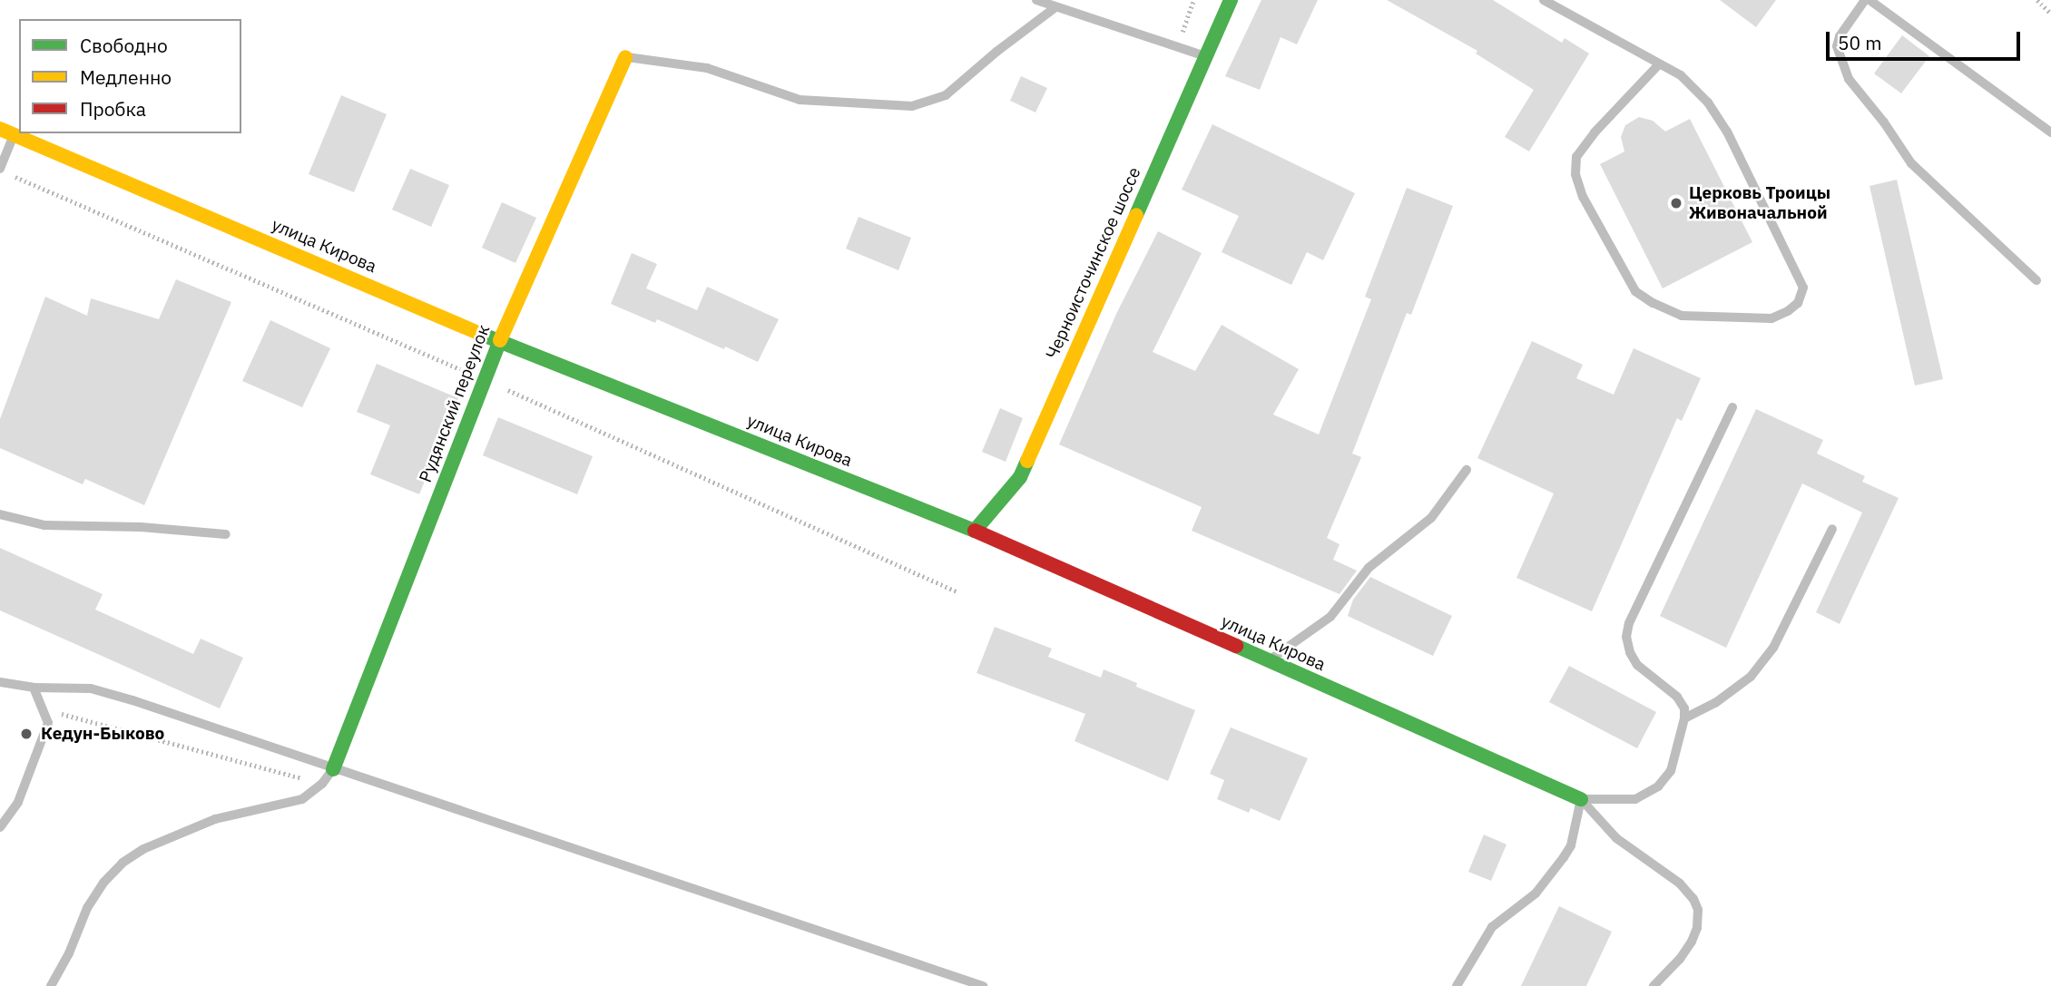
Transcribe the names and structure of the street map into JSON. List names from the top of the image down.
{
  "streets": {
    "main road": ["улица Кирова", "Черноисточинское шоссе", "Рудянский переулок"]
  },
  "crossings": [
    ["улица Кирова", "Черноисточинское шоссе"],
    ["улица Кирова", "Рудянский переулок"]
  ],
  "places": ["Церковь Троицы Живоначальной", "Кедун-Быково"],
  "legend": ["Свободно", "Медленно", "Пробка"],
  "scale_bar": "50 m"
}
